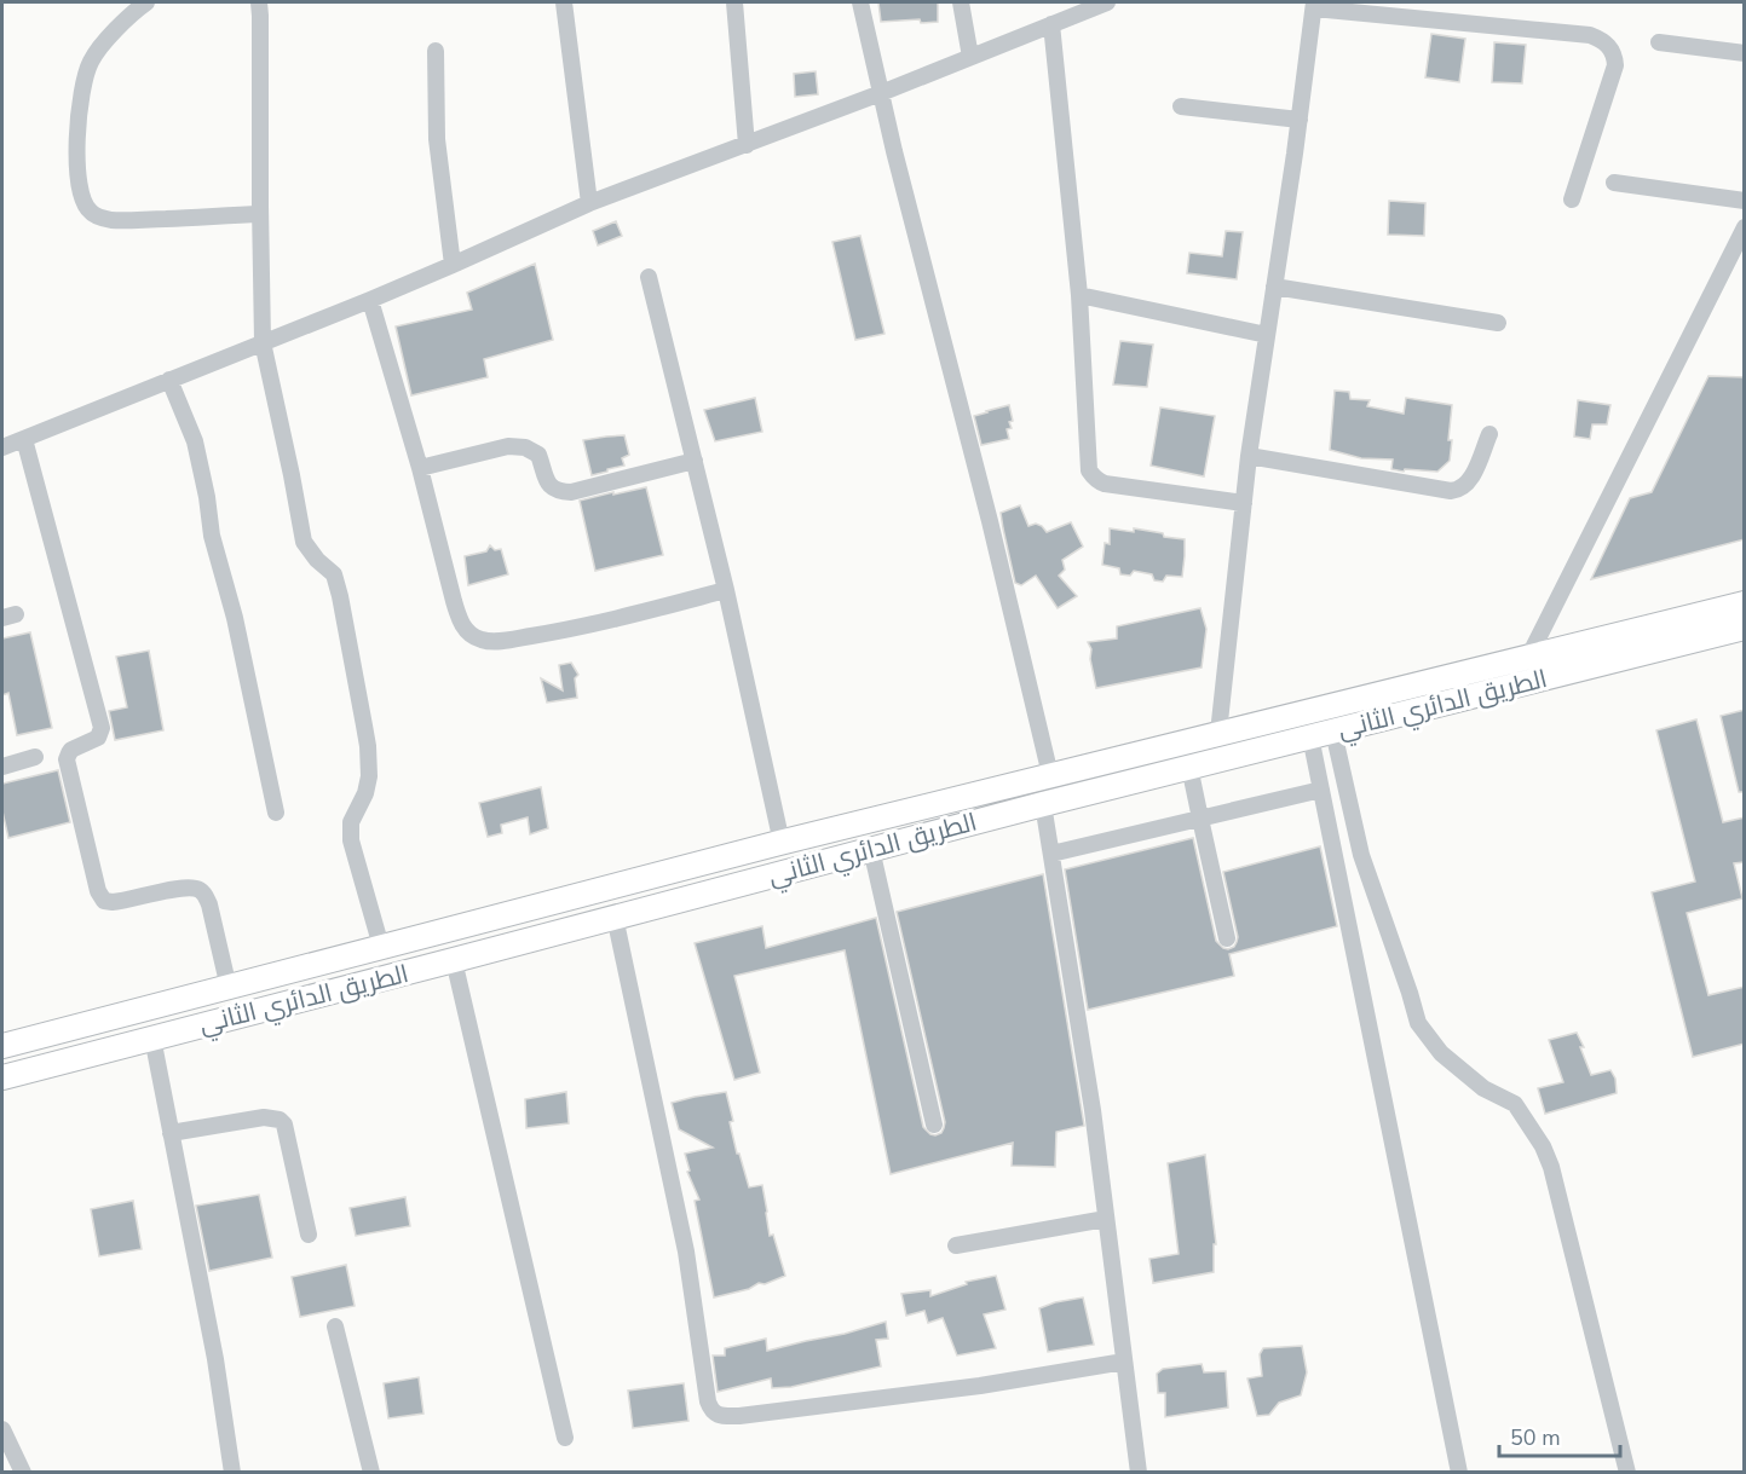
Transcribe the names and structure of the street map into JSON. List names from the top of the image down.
{
  "streets": {
    "highway": ["الطريق الدائري الثاني"]
  },
  "scale_bar": "50 m"
}
